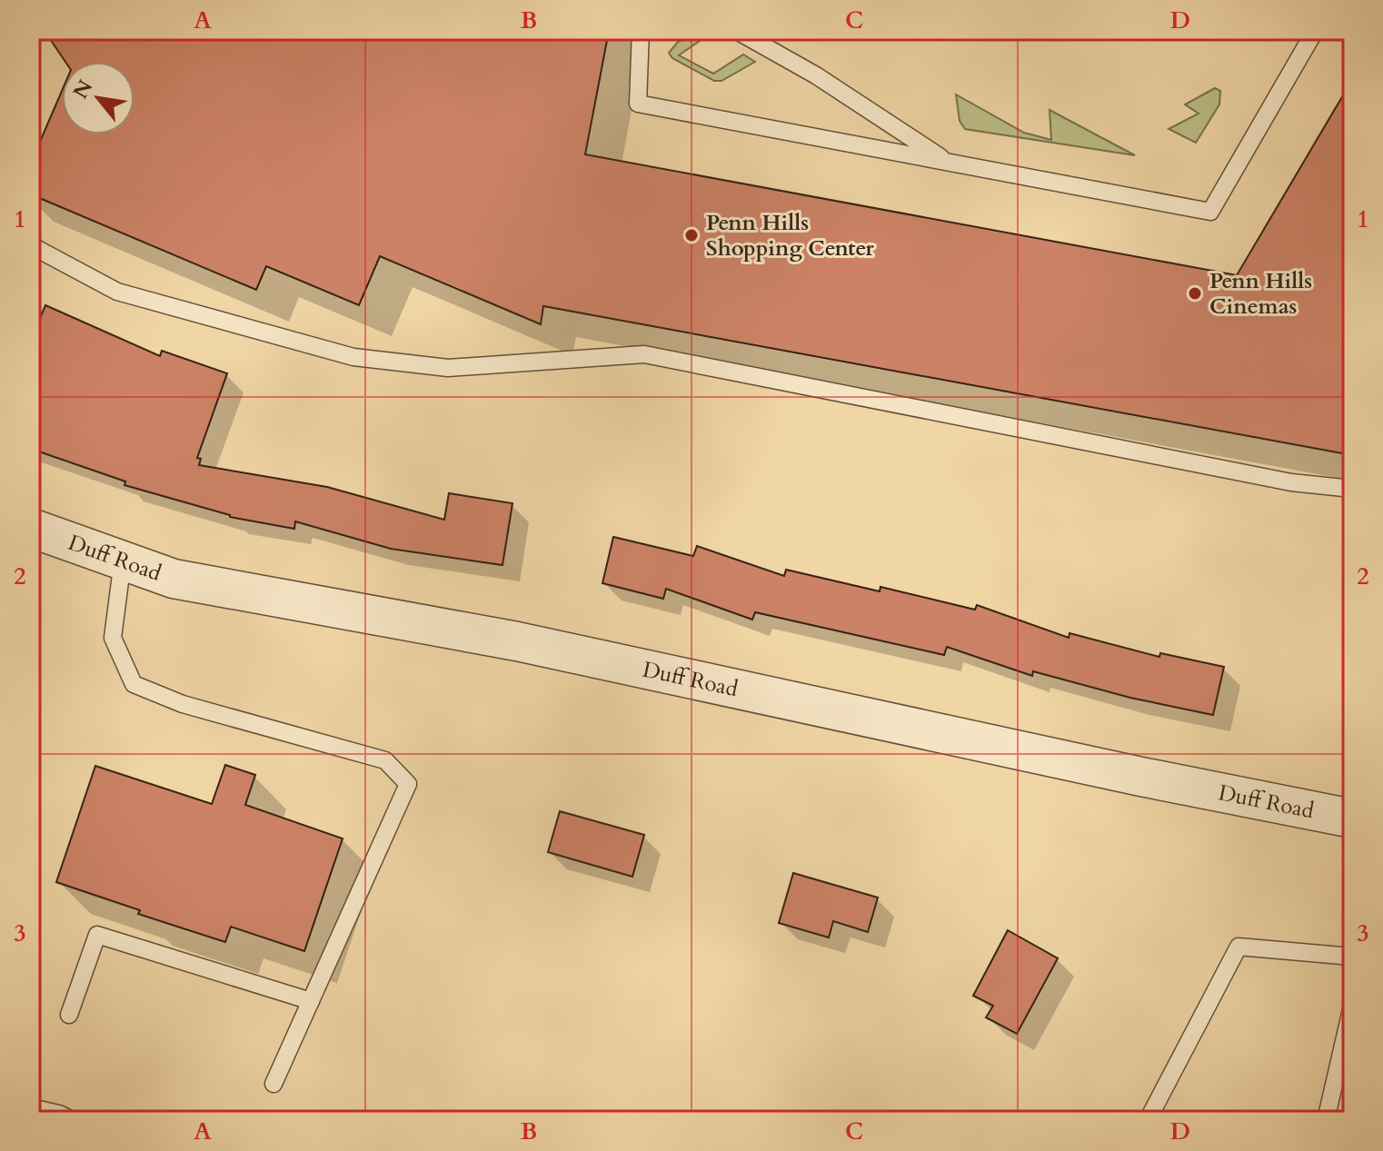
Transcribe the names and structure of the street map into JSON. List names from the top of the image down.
{
  "streets": {
    "street": ["Duff Road"]
  },
  "places": ["Penn Hills Shopping Center", "Penn Hills Cinemas"],
  "north": "top left",
  "grid": {
    "columns": [
      "A",
      "B",
      "C",
      "D"
    ],
    "rows": ["1", "2", "3"]
  }
}
